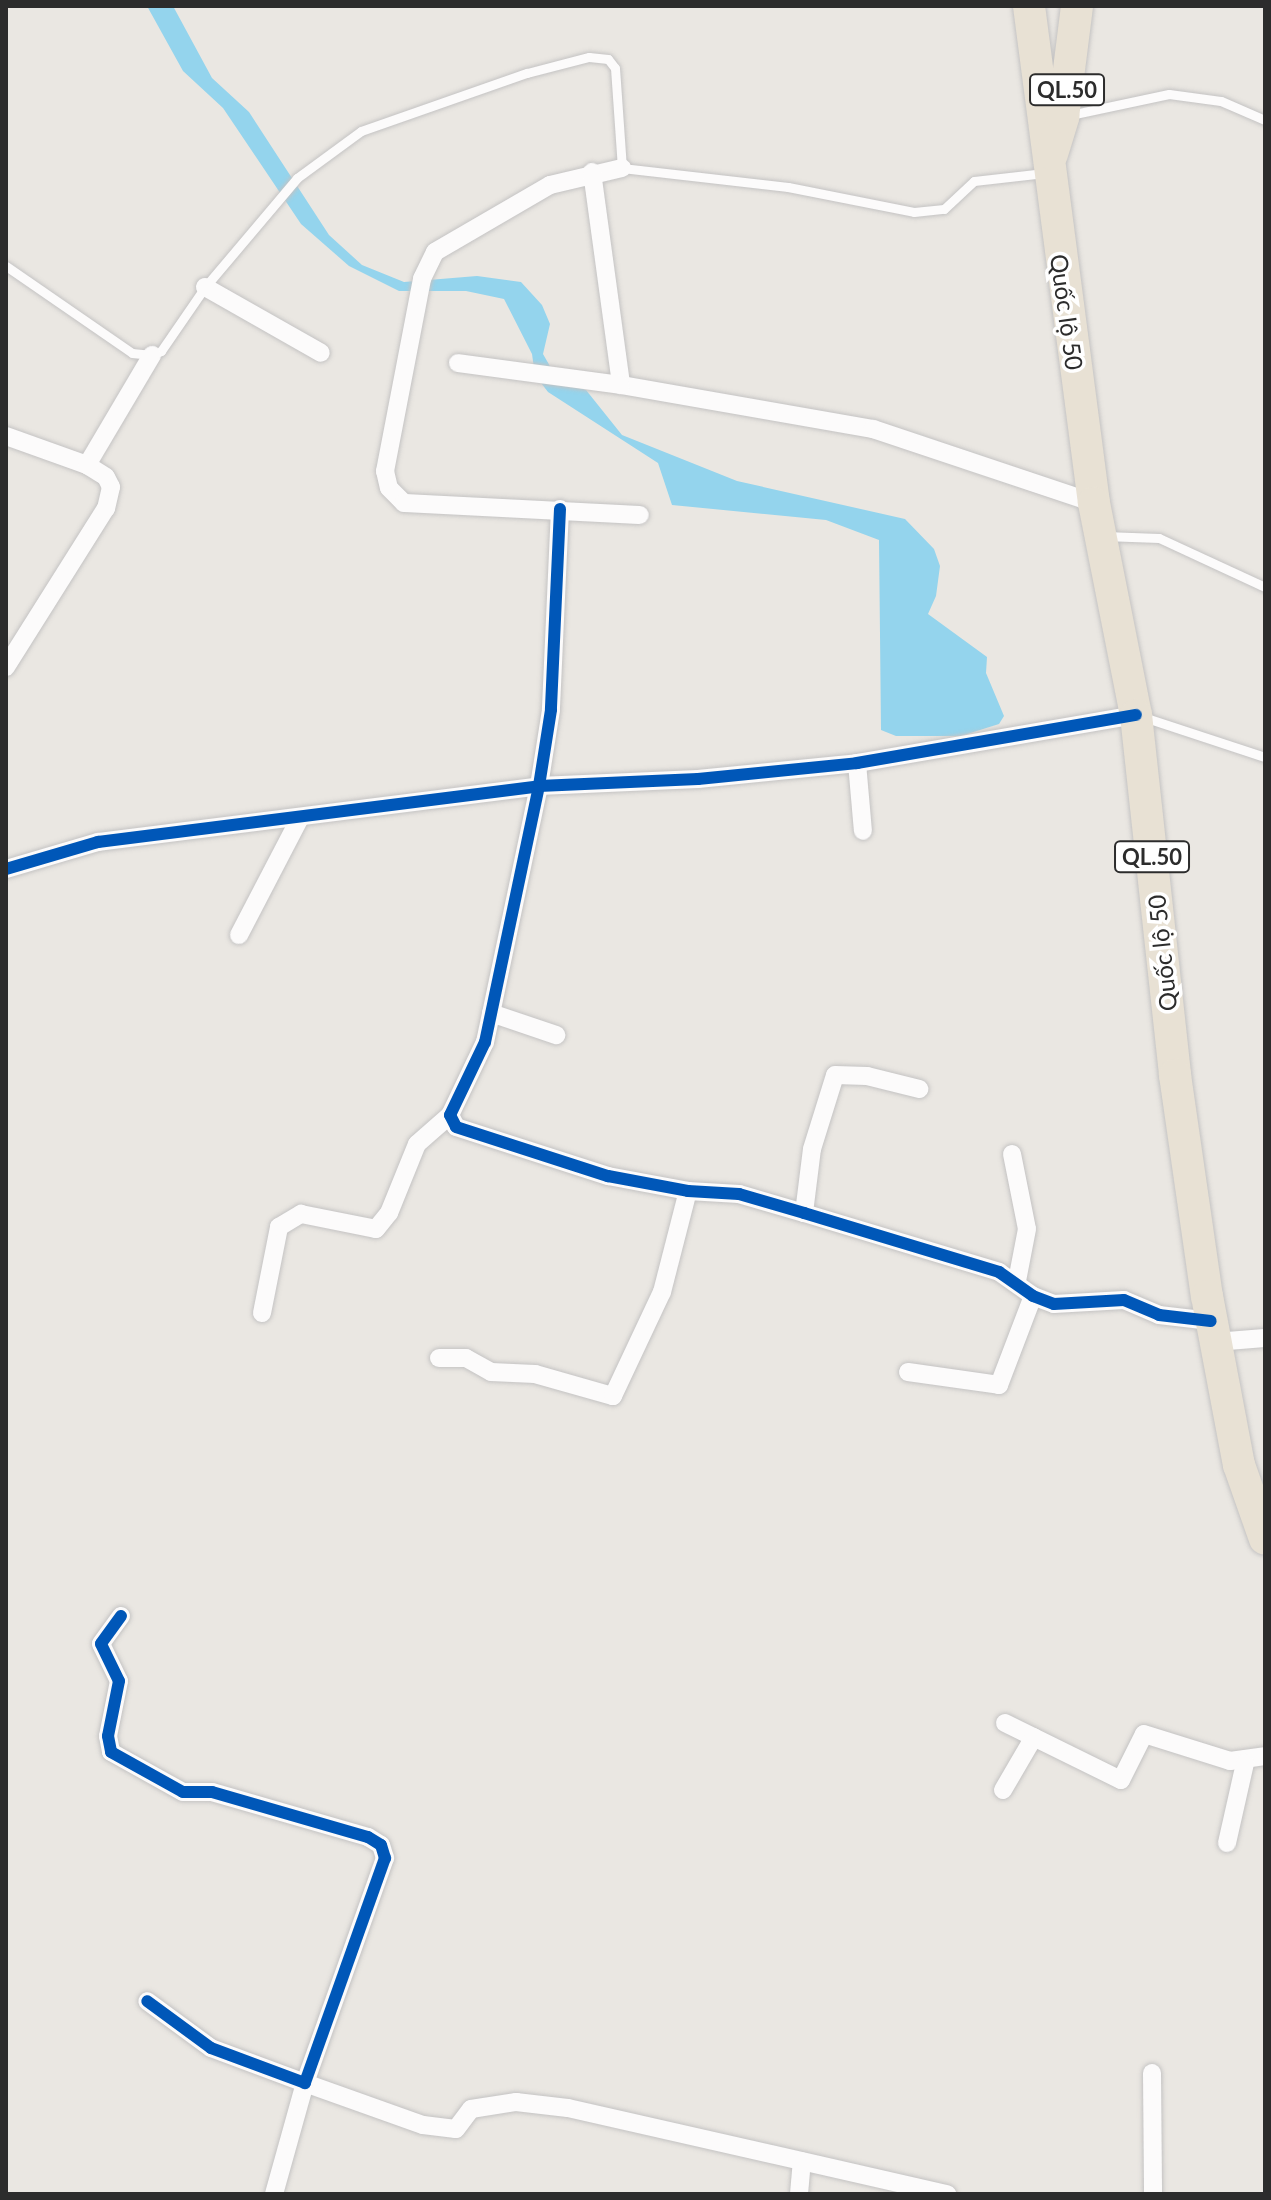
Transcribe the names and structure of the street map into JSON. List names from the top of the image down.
{
  "streets": {
    "highway": ["QL.50", "Quốc lộ 50"]
  },
  "crossings": [
    ["QL.50", "Quốc lộ 50"]
  ]
}
